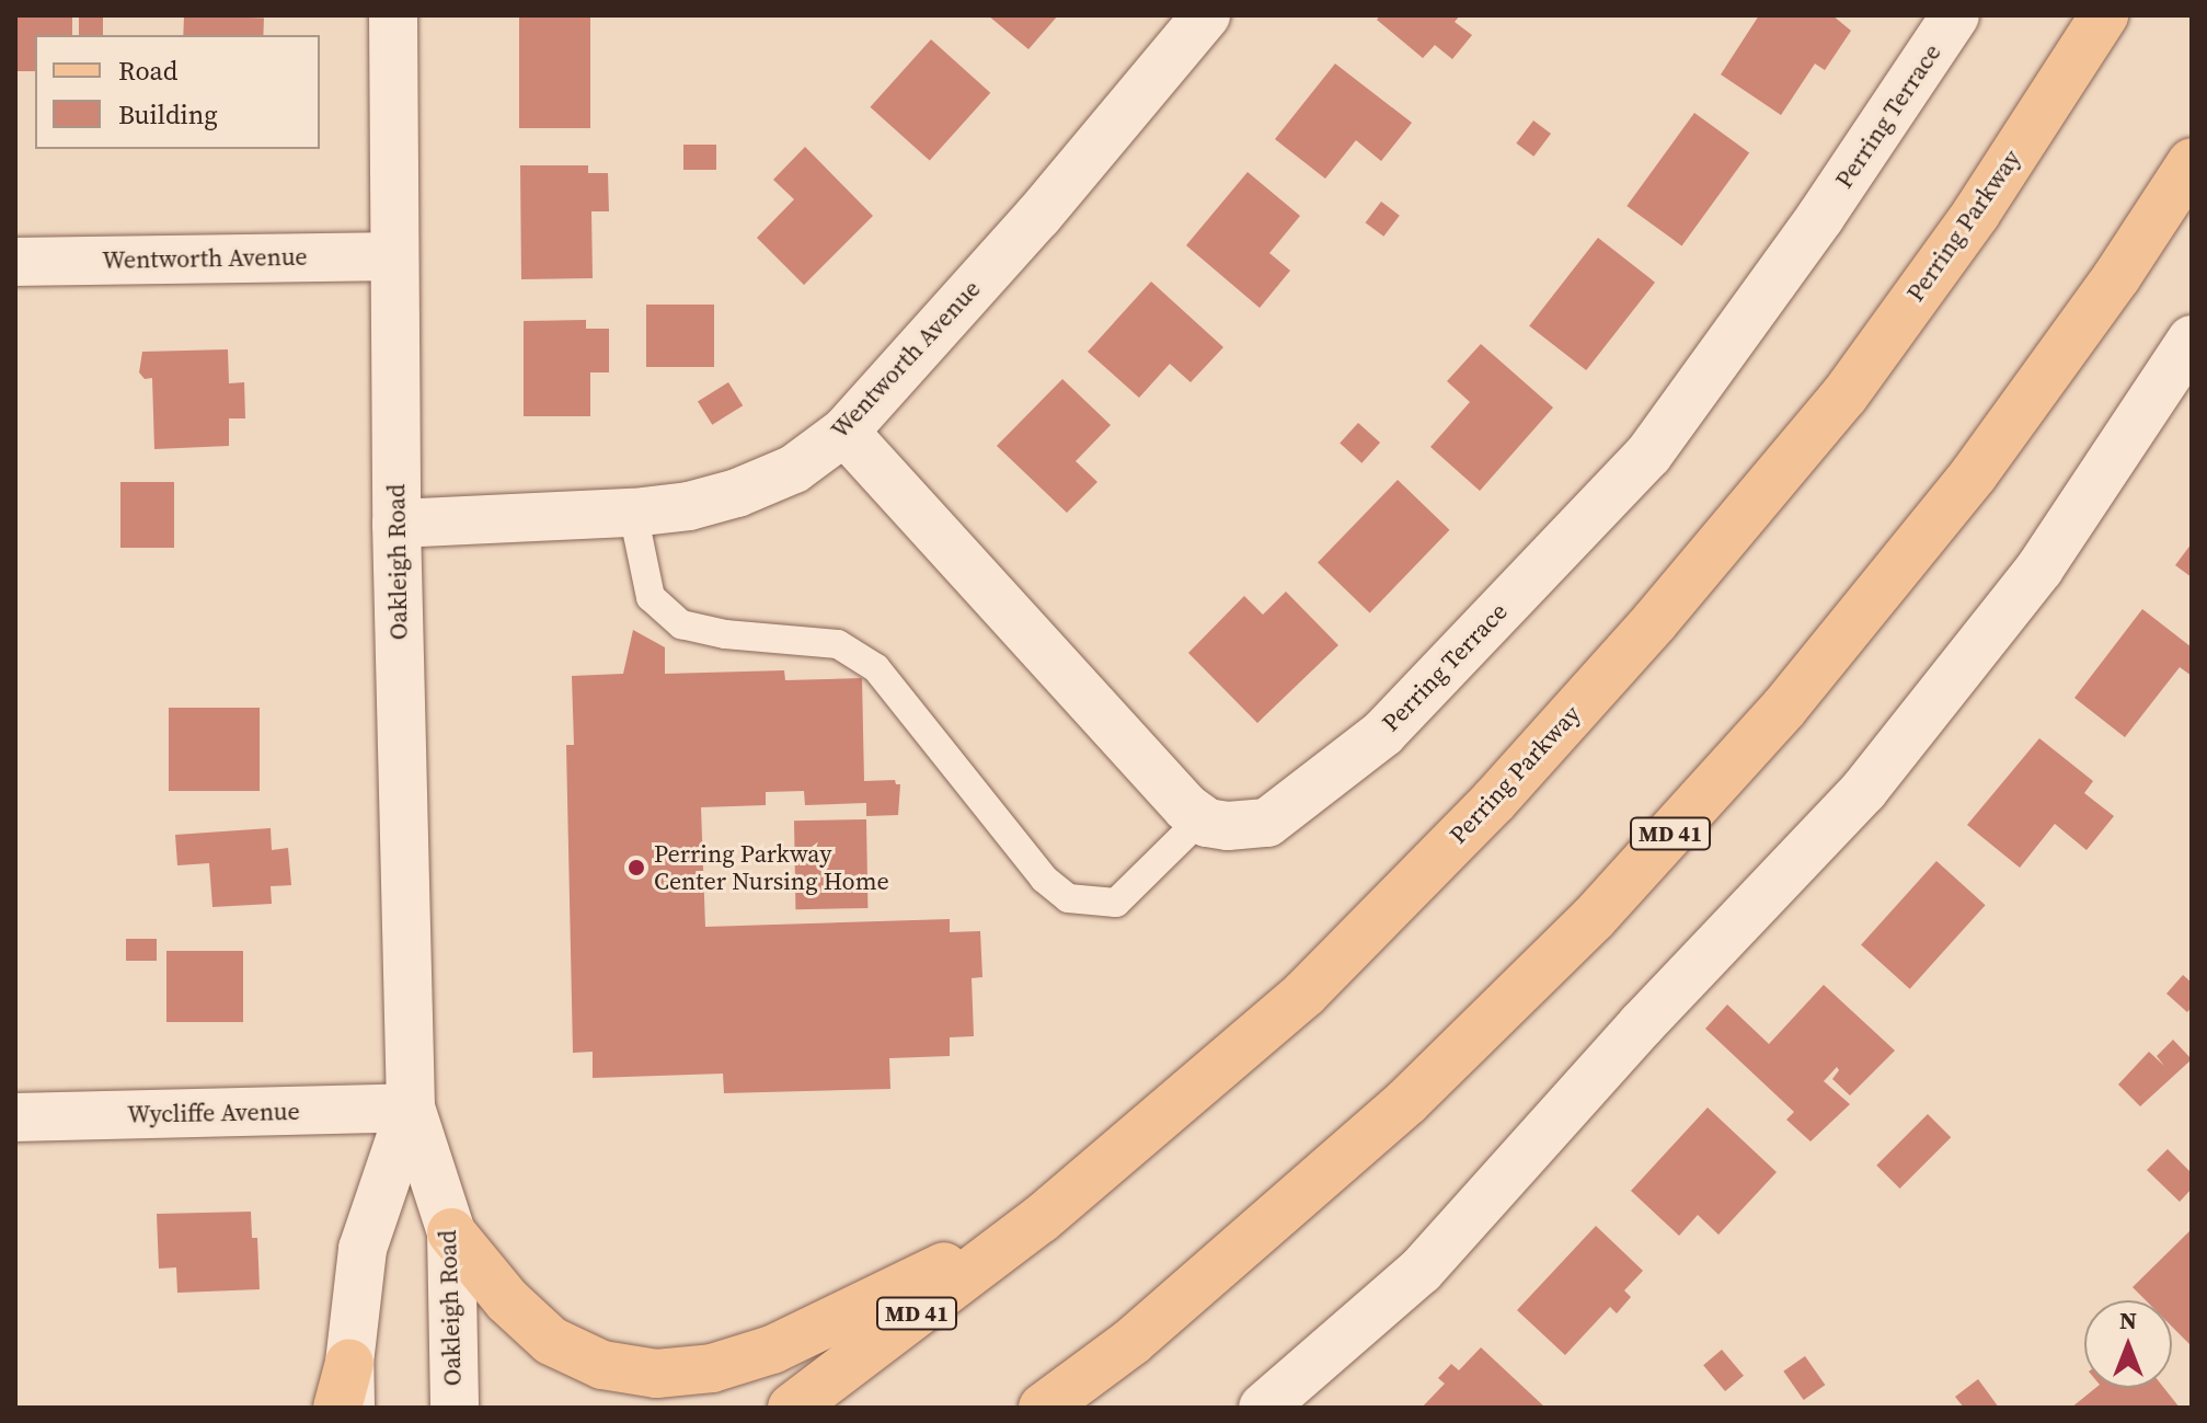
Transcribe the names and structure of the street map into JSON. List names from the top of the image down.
{
  "streets": {
    "main road": ["Perring Parkway", "MD 41"],
    "street": [
      "Perring Terrace",
      "Wentworth Avenue",
      "Oakleigh Road",
      "Wycliffe Avenue"
    ]
  },
  "crossings": [
    ["Wentworth Avenue", "Oakleigh Road"],
    ["Oakleigh Road", "Wycliffe Avenue"]
  ],
  "places": ["Perring Parkway Center Nursing Home"],
  "legend": ["Road", "Building"],
  "north": "top"
}
